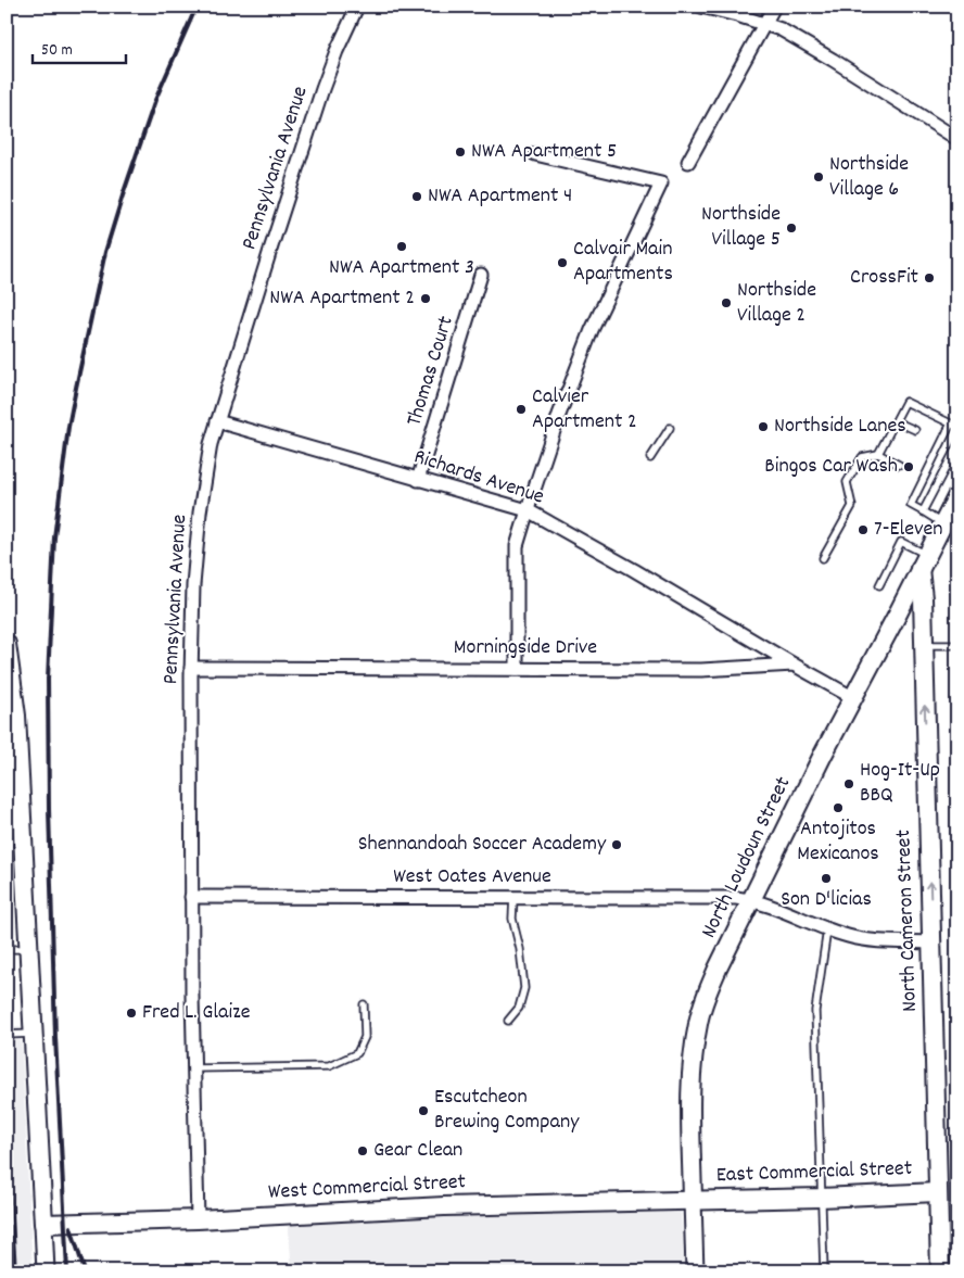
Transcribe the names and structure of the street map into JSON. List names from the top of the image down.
{
  "streets": {
    "main road": [
      "North Loudoun Street",
      "North Cameron Street",
      "East Commercial Street",
      "West Commercial Street"
    ],
    "street": [
      "Pennsylvania Avenue",
      "Thomas Court",
      "Richards Avenue",
      "Morningside Drive",
      "West Oates Avenue"
    ]
  },
  "crossings": [
    ["Pennsylvania Avenue", "Richards Avenue"],
    ["Pennsylvania Avenue", "Morningside Drive"],
    ["Pennsylvania Avenue", "West Oates Avenue"],
    ["Pennsylvania Avenue", "West Commercial Street"],
    ["Thomas Court", "Richards Avenue"],
    ["Richards Avenue", "Morningside Drive"],
    ["North Loudoun Street", "West Oates Avenue"],
    ["North Loudoun Street", "North Cameron Street"],
    ["North Loudoun Street", "East Commercial Street"],
    ["North Loudoun Street", "West Commercial Street"],
    ["West Oates Avenue", "North Cameron Street"],
    ["North Cameron Street", "East Commercial Street"],
    ["East Commercial Street", "West Commercial Street"]
  ],
  "one_way": ["North Cameron Street"],
  "places": [
    "NWA Apartment 5",
    "Northside Village 6",
    "NWA Apartment 4",
    "Northside Village 5",
    "NWA Apartment 3",
    "Calvair Main Apartments",
    "CrossFit",
    "NWA Apartment 2",
    "Northside Village 2",
    "Calvier Apartment 2",
    "Northside Lanes",
    "Bingos Car Wash",
    "7-Eleven",
    "Hog-It-Up BBQ",
    "Antojitos Mexicanos",
    "Shennandoah Soccer Academy",
    "Son D'licias",
    "Fred L. Glaize",
    "Escutcheon Brewing Company",
    "Gear Clean"
  ],
  "scale_bar": "50 m"
}
